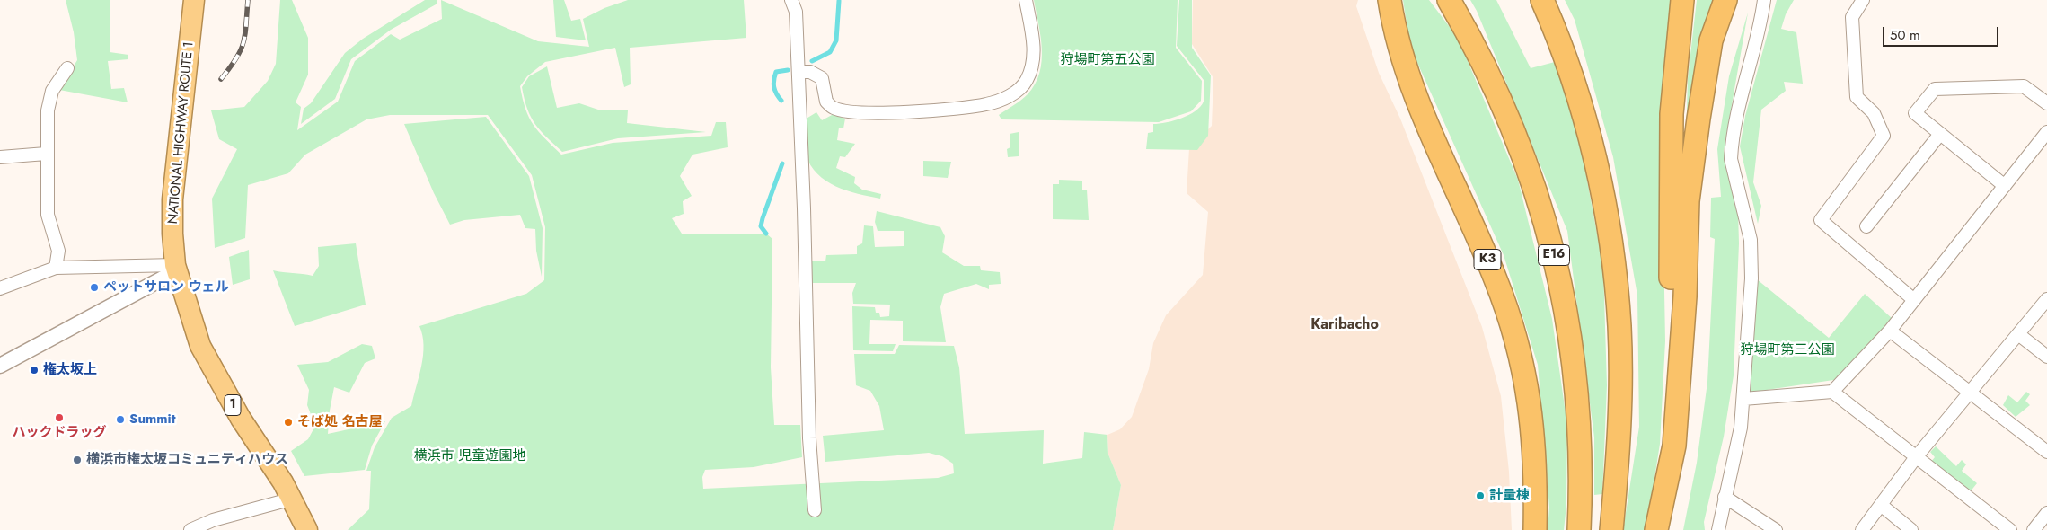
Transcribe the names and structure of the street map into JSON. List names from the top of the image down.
{
  "streets": {
    "highway": [
      "NATIONAL HIGHWAY ROUTE 1",
      "E16",
      "K3",
      "1"
    ]
  },
  "districts": ["Karibacho"],
  "parks": ["狩場町第五公園", "狩場町第三公園", "横浜市 児童遊園地"],
  "places": [
    "ペットサロン ウェル",
    "権太坂上",
    "ハックドラッグ",
    "Summit",
    "そば処 名古屋",
    "横浜市権太坂コミュニティハウス",
    "計量棟"
  ],
  "scale_bar": "50 m"
}
